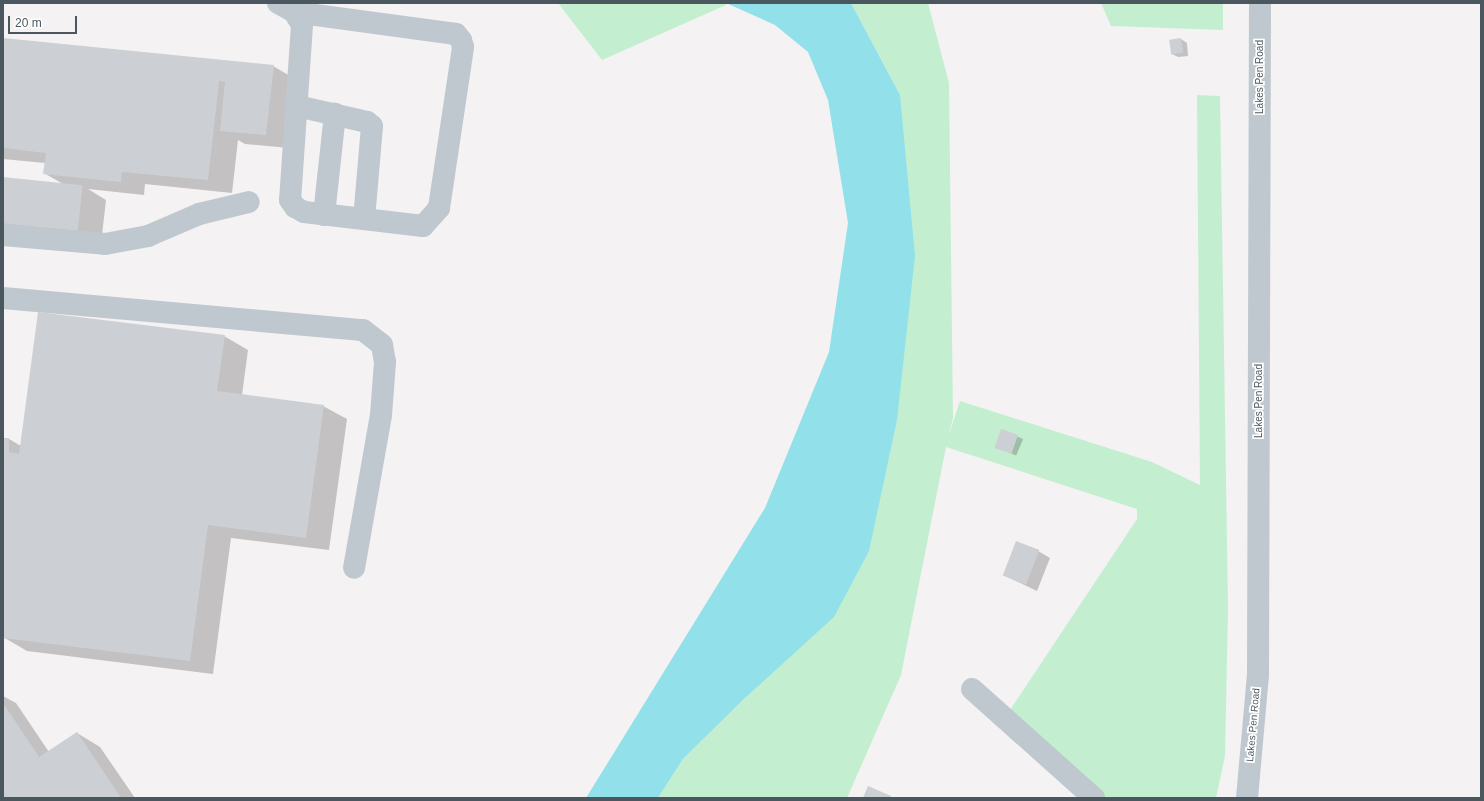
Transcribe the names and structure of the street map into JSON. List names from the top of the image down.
{
  "streets": {
    "street": ["Lakes Pen Road"]
  },
  "scale_bar": "20 m"
}
